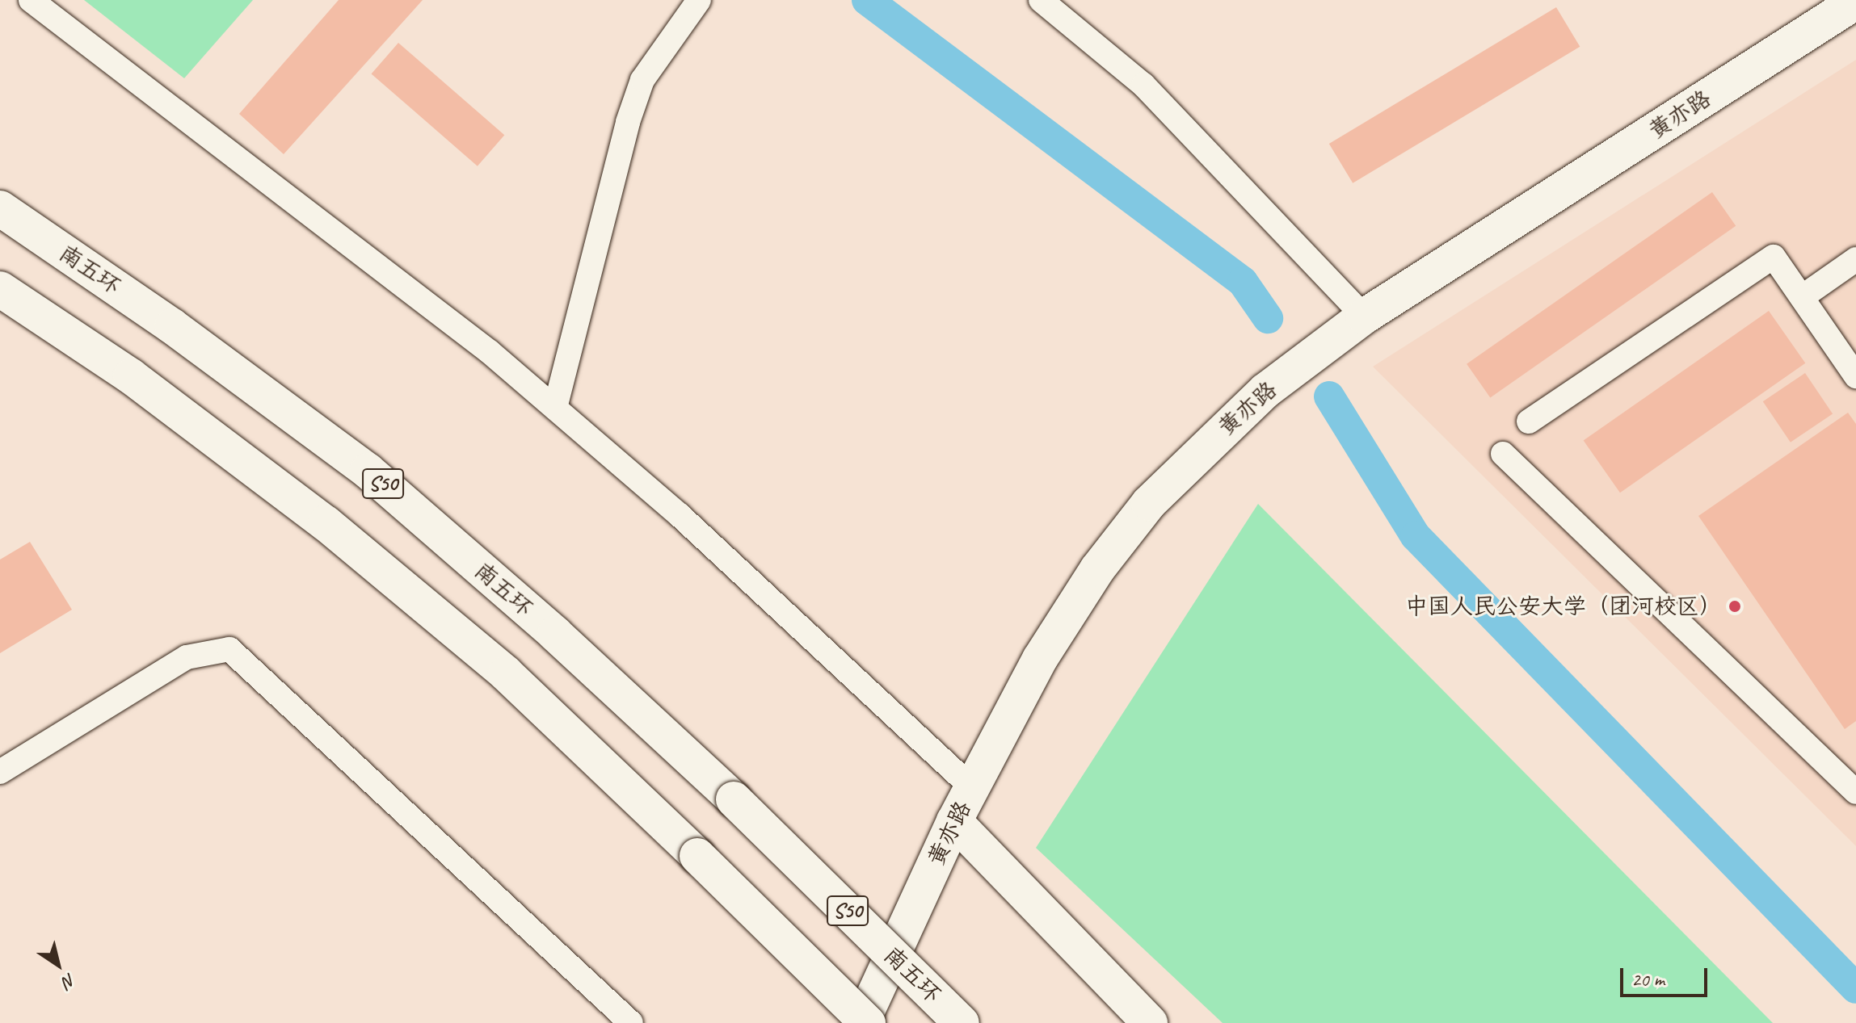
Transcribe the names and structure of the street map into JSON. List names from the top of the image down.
{
  "streets": {
    "main road": ["黄亦路", "南五环", "S50"]
  },
  "places": ["中国人民公安大学（团河校区）"],
  "scale_bar": "20 m",
  "north": "bottom right"
}
